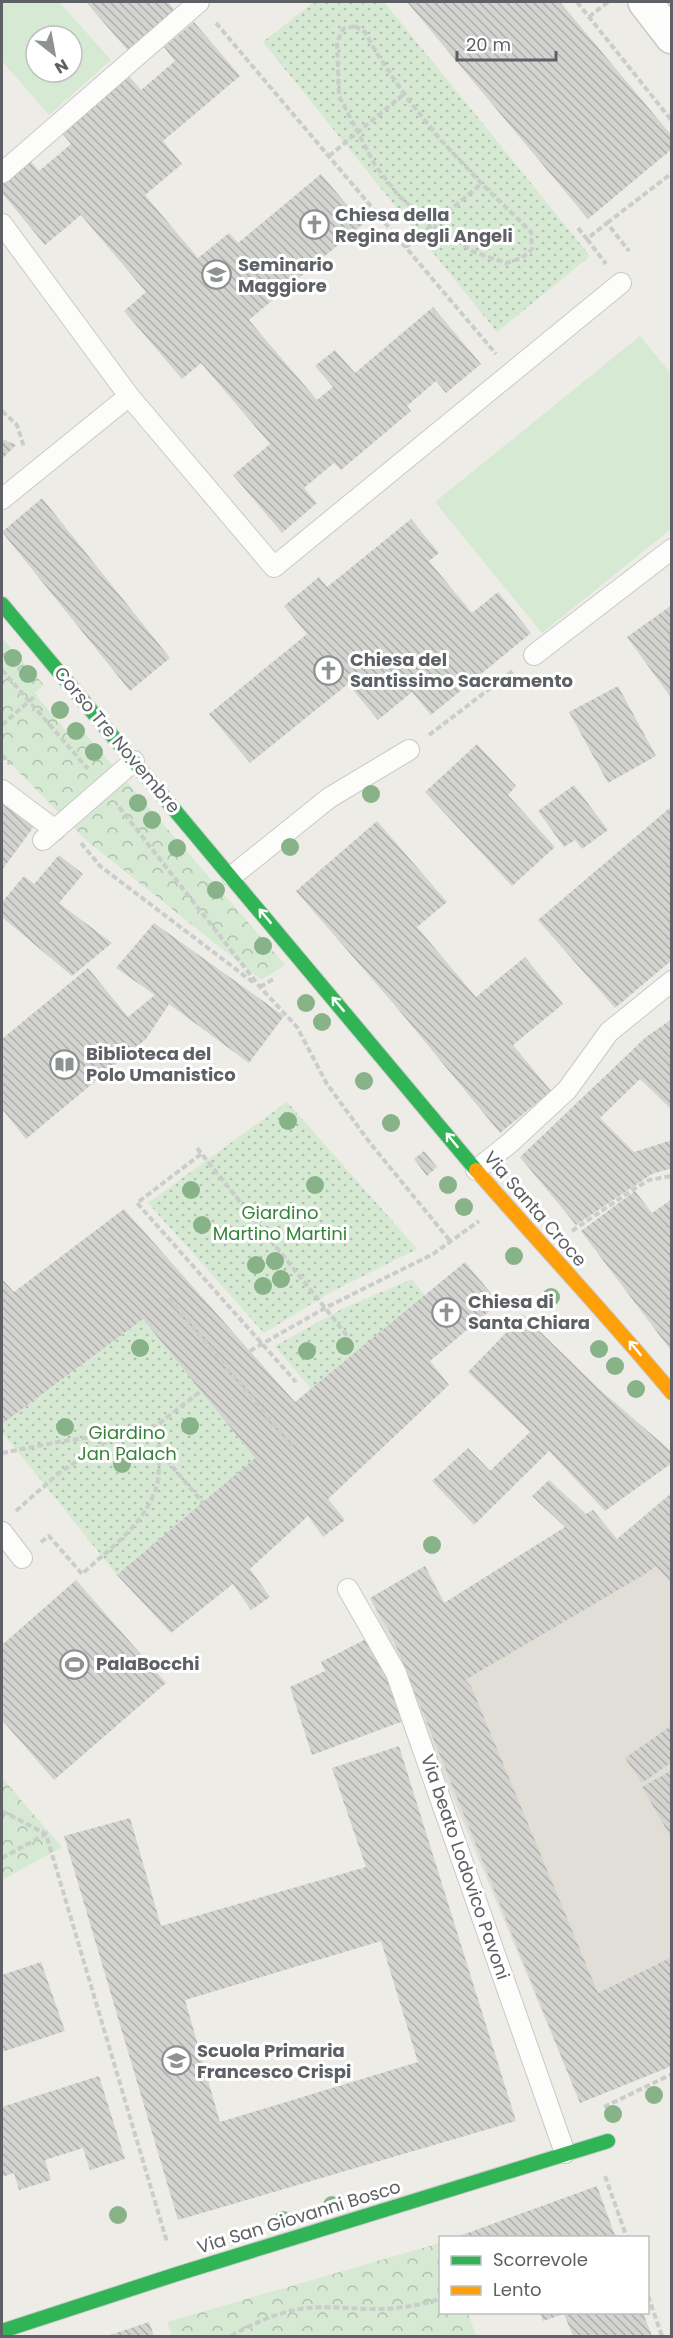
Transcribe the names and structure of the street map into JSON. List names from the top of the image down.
{
  "streets": {
    "street": ["Corso Tre Novembre", "Via Santa Croce", "Via San Giovanni Bosco"],
    "lane": ["Via beato Lodovico Pavoni"]
  },
  "crossings": [
    ["Corso Tre Novembre", "Via Santa Croce"],
    ["Via beato Lodovico Pavoni", "Via San Giovanni Bosco"]
  ],
  "one_way": ["Corso Tre Novembre", "Via Santa Croce"],
  "parks": ["Giardino Martino Martini", "Giardino Jan Palach"],
  "places": {
    "church": ["Chiesa della Regina degli Angeli", "Chiesa del Santissimo Sacramento", "Chiesa di Santa Chiara"],
    "school or university": ["Seminario Maggiore", "Scuola Primaria Francesco Crispi"],
    "library": ["Biblioteca del Polo Umanistico"],
    "sports": ["PalaBocchi"]
  },
  "legend": ["Scorrevole", "Lento"],
  "scale_bar": "20 m",
  "north": "bottom right"
}
